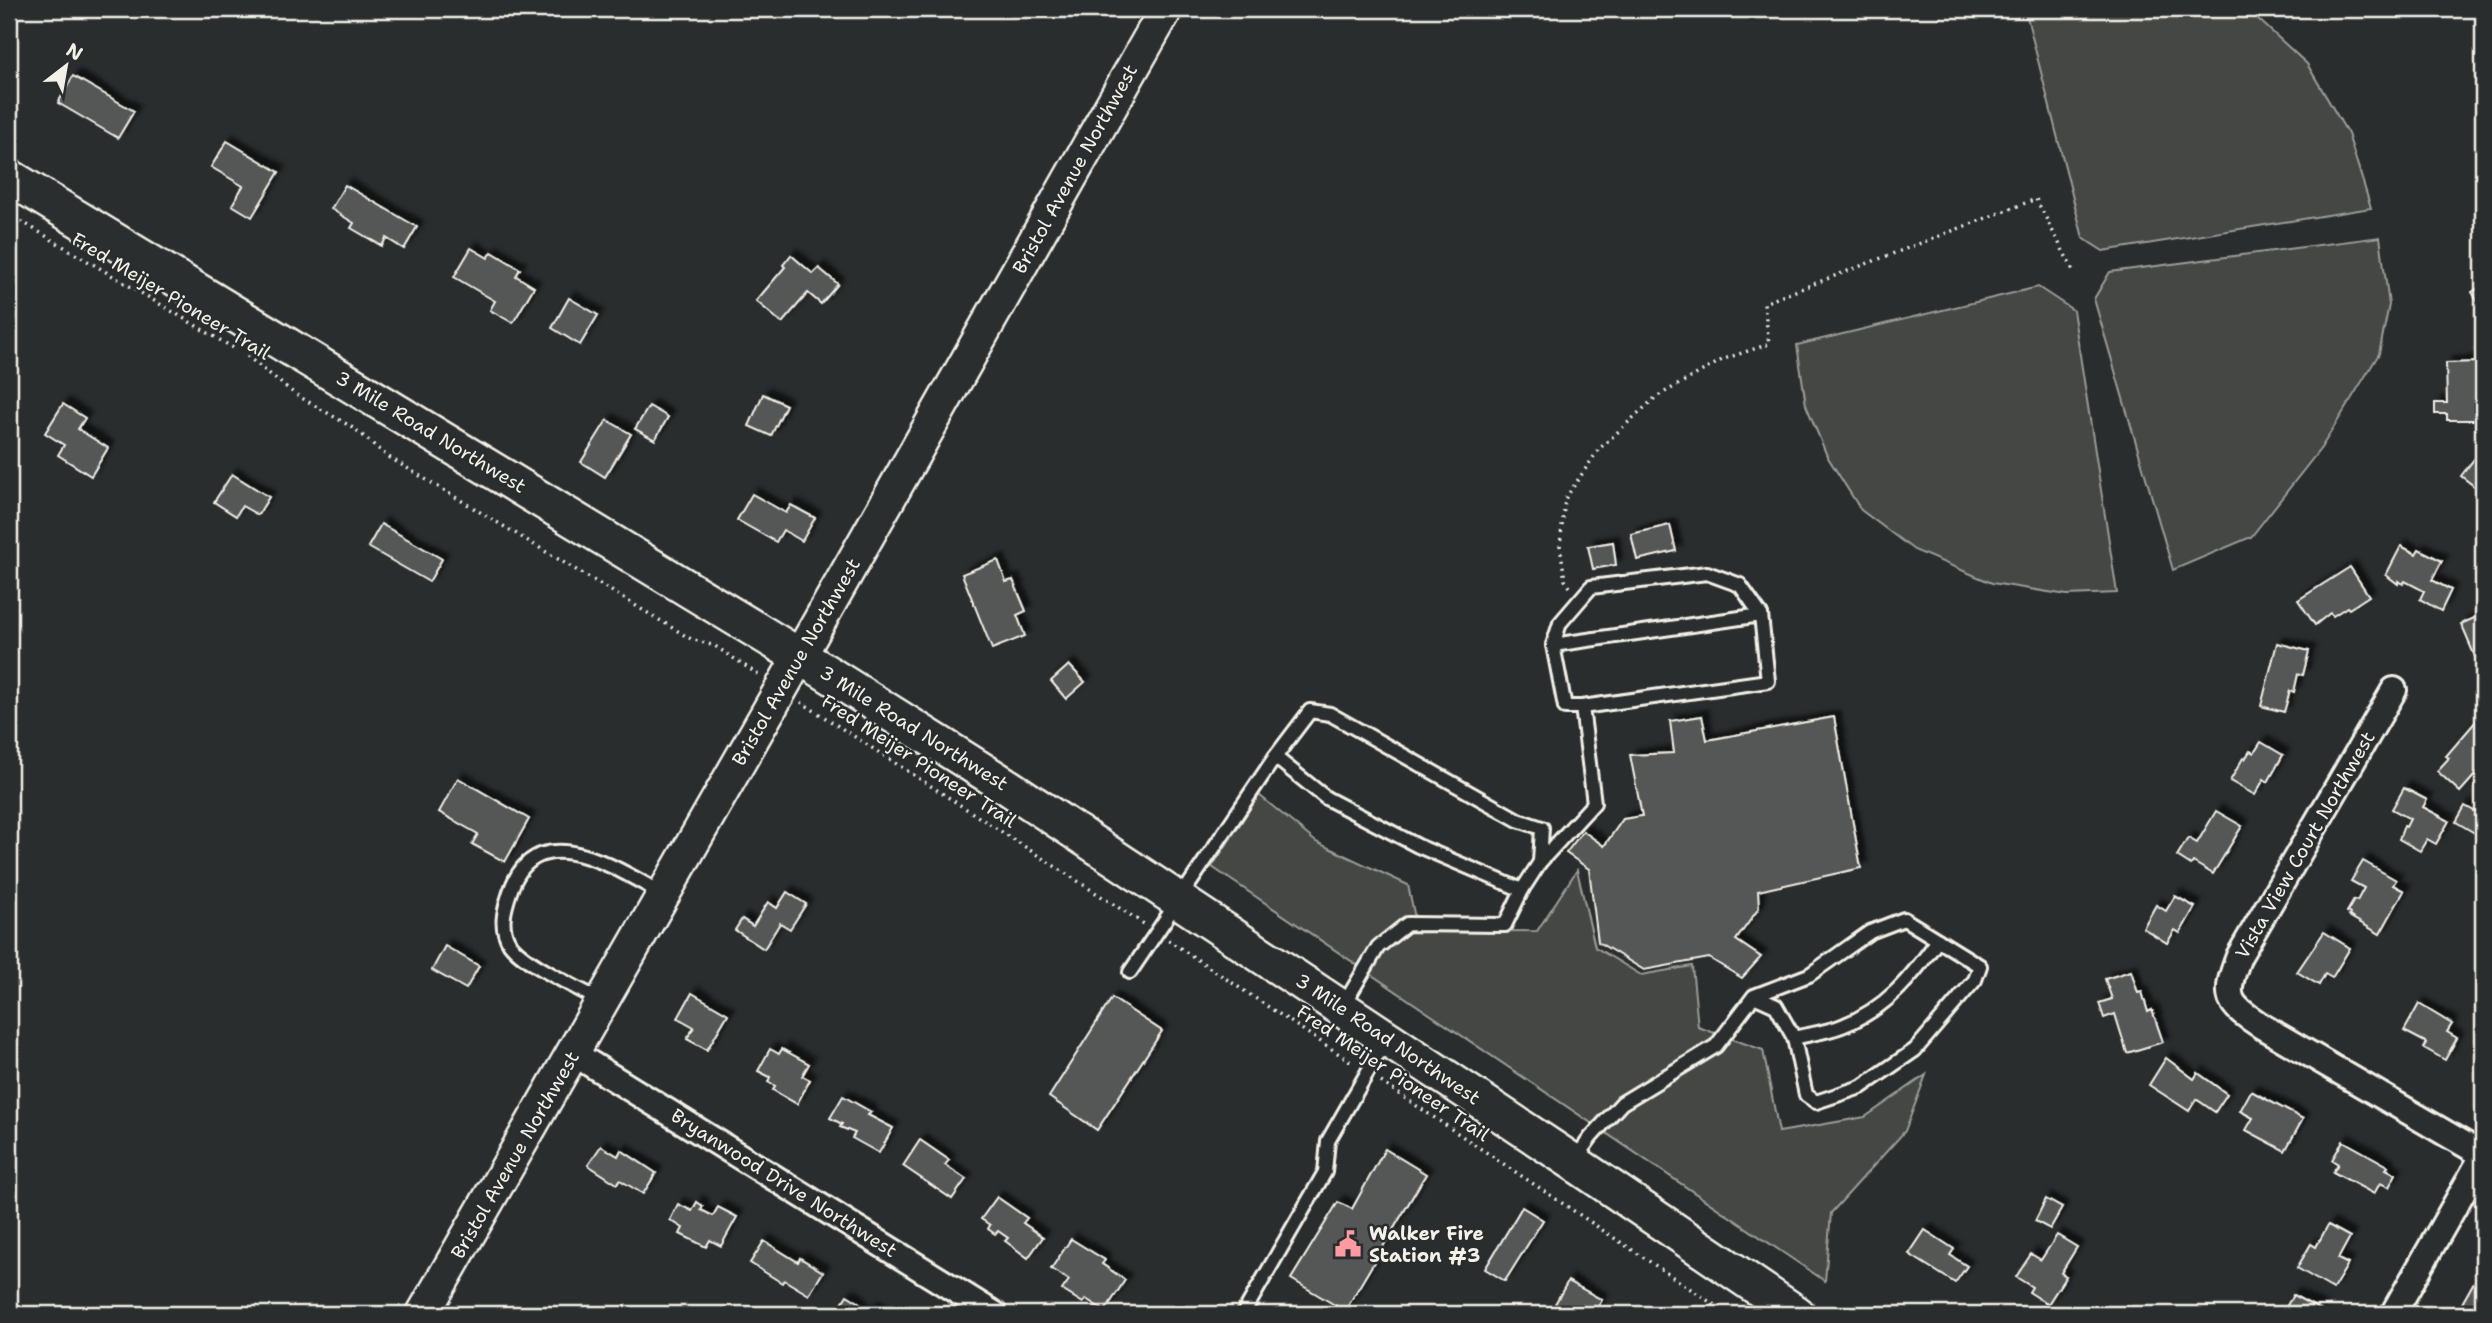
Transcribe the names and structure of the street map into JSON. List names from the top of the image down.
{
  "streets": {
    "main road": ["3 Mile Road Northwest"],
    "street": ["Bristol Avenue Northwest", "Vista View Court Northwest", "Bryanwood Drive Northwest"],
    "path": ["Fred Meijer Pioneer Trail"]
  },
  "crossings": [
    ["Bristol Avenue Northwest", "Fred Meijer Pioneer Trail"],
    ["Bristol Avenue Northwest", "3 Mile Road Northwest"],
    ["Bristol Avenue Northwest", "Bryanwood Drive Northwest"]
  ],
  "places": {
    "public building": ["Walker Fire Station #3"]
  },
  "north": "top right"
}
